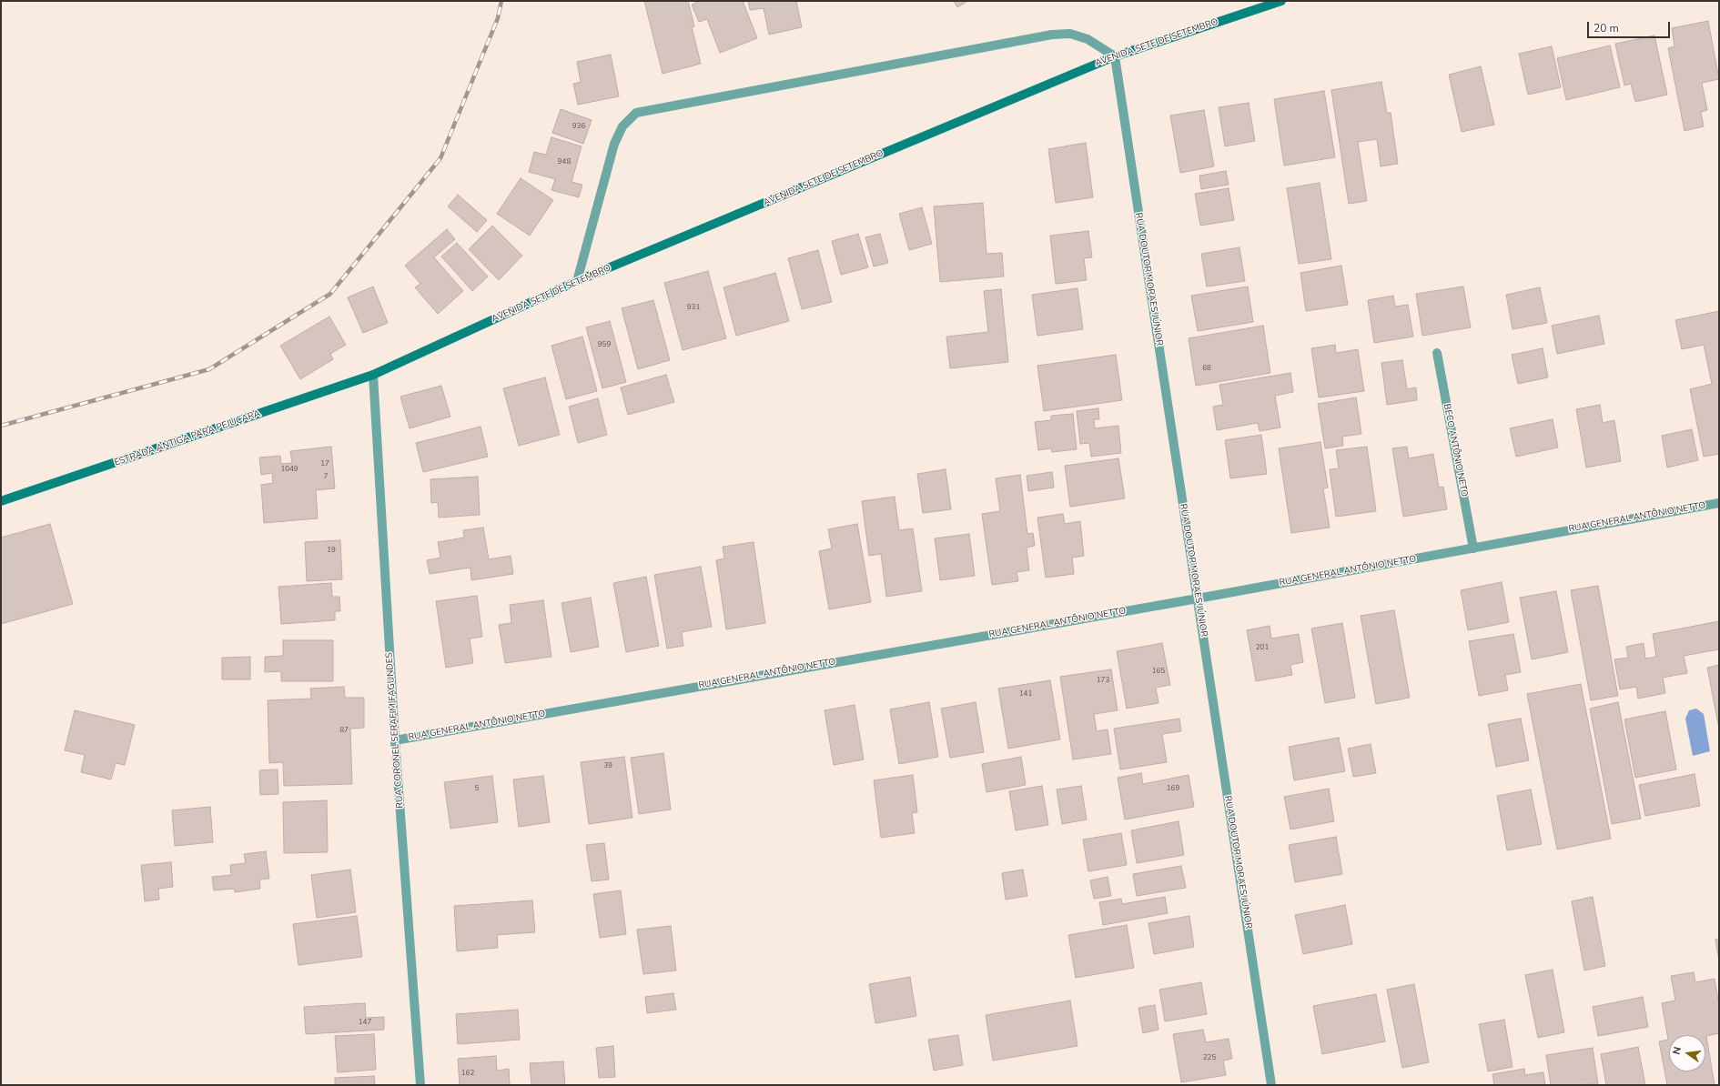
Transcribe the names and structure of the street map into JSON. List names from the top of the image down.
{
  "streets": {
    "street": [
      "AVENIDA SETE DE SETEMBRO",
      "RUA DOUTOR MORAES JÚNIOR",
      "ESTRADA ANTIGA PARA PEJUÇARA",
      "BECO ANTÔNIO NETO",
      "RUA GENERAL ANTÔNIO NETTO",
      "RUA CORONEL SERAFIM FAGUNDES"
    ]
  },
  "crossings": [
    ["AVENIDA SETE DE SETEMBRO", "RUA DOUTOR MORAES JÚNIOR"],
    ["AVENIDA SETE DE SETEMBRO", "ESTRADA ANTIGA PARA PEJUÇARA"],
    ["AVENIDA SETE DE SETEMBRO", "RUA CORONEL SERAFIM FAGUNDES"],
    ["RUA DOUTOR MORAES JÚNIOR", "RUA GENERAL ANTÔNIO NETTO"],
    ["ESTRADA ANTIGA PARA PEJUÇARA", "RUA CORONEL SERAFIM FAGUNDES"],
    ["BECO ANTÔNIO NETO", "RUA GENERAL ANTÔNIO NETTO"],
    ["RUA GENERAL ANTÔNIO NETTO", "RUA CORONEL SERAFIM FAGUNDES"]
  ],
  "house_numbers": [
    "936",
    "948",
    "931",
    "959",
    "68",
    "17",
    "1049",
    "7",
    "19",
    "201",
    "165",
    "173",
    "141",
    "87",
    "39",
    "5",
    "169",
    "147",
    "225",
    "162"
  ],
  "scale_bar": "20 m",
  "north": "left"
}
